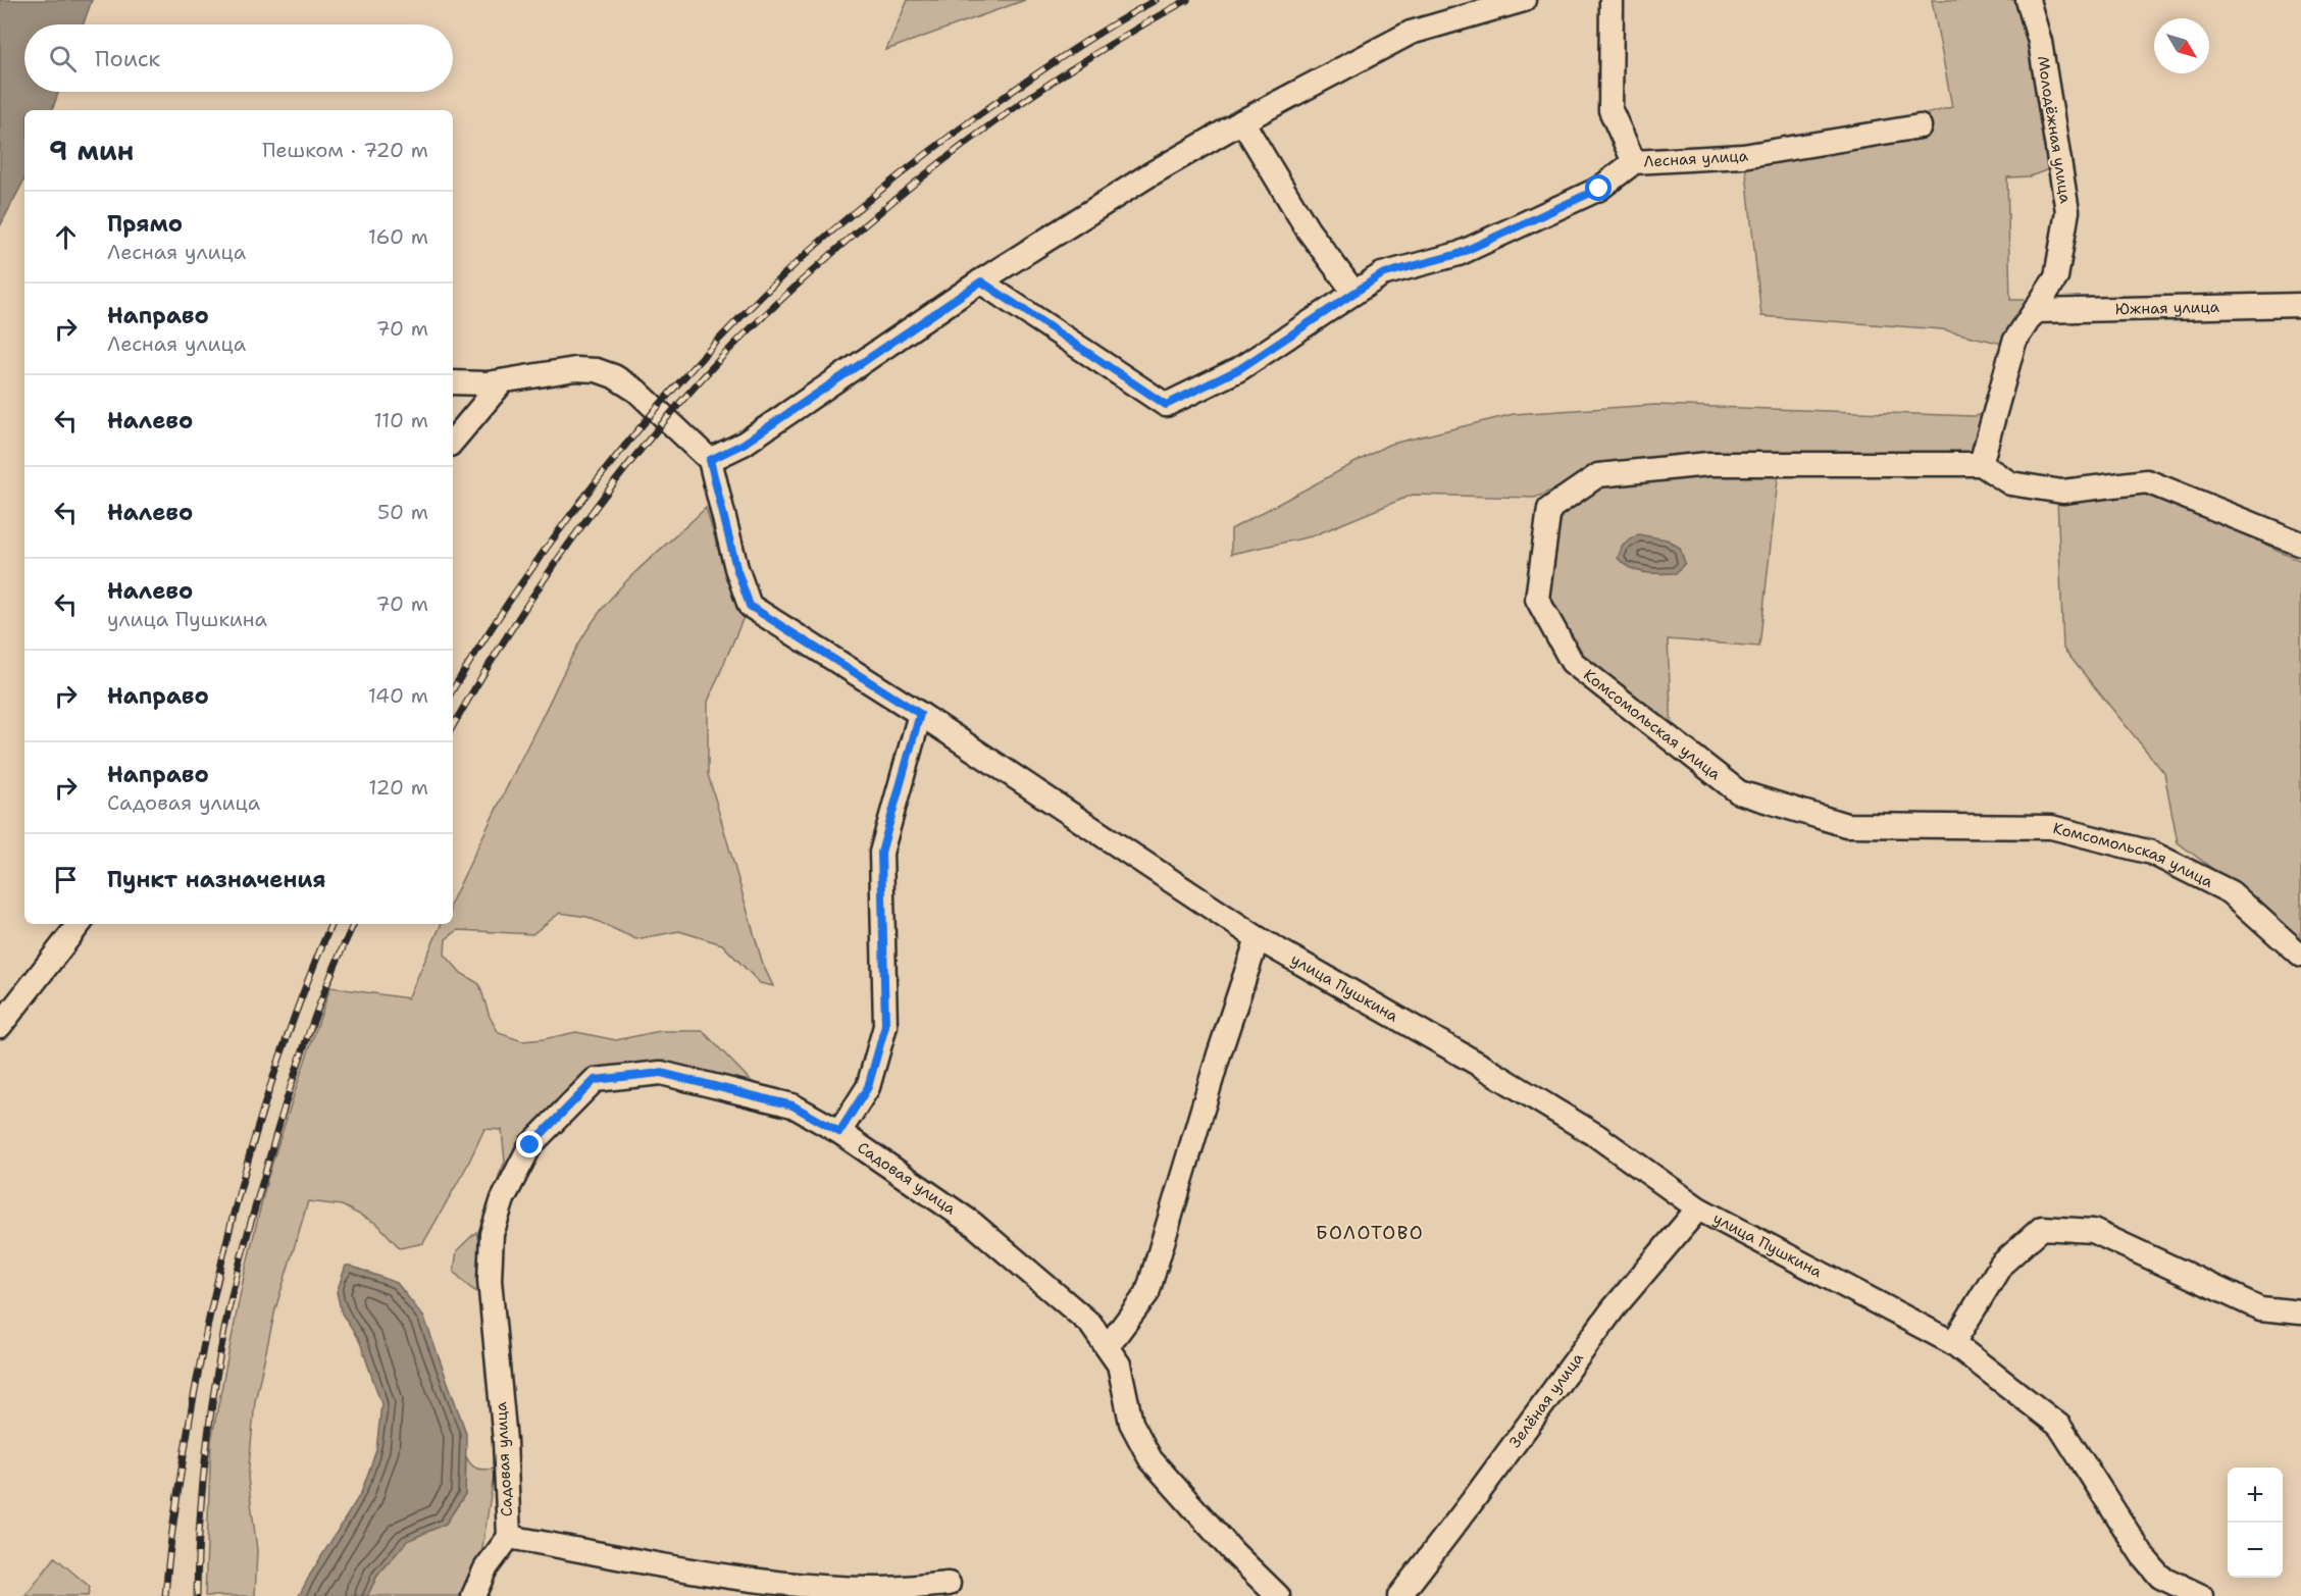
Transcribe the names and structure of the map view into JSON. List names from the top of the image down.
{
  "streets": {
    "street": [
      "Молодёжная улица",
      "Лесная улица",
      "Южная улица",
      "Комсомольская улица",
      "улица Пушкина",
      "Садовая улица",
      "Зелёная улица"
    ]
  },
  "crossings": [
    ["Молодёжная улица", "Южная улица"],
    ["Молодёжная улица", "Комсомольская улица"],
    ["улица Пушкина", "Зелёная улица"]
  ],
  "districts": ["БОЛОТОВО"],
  "north": "bottom right",
  "page": {
    "search": "Поиск",
    "heading": ["9 мин", "Пешком · 720 m"],
    "list": [
      ["Прямо", "Лесная улица", "160 m"],
      ["Направо", "Лесная улица", "70 m"],
      ["Налево", "110 m"],
      ["Налево", "50 m"],
      ["Налево", "улица Пушкина", "70 m"],
      ["Направо", "140 m"],
      ["Направо", "Садовая улица", "120 m"],
      "Пункт назначения"
    ],
    "map_buttons": ["+", "−"]
  }
}
